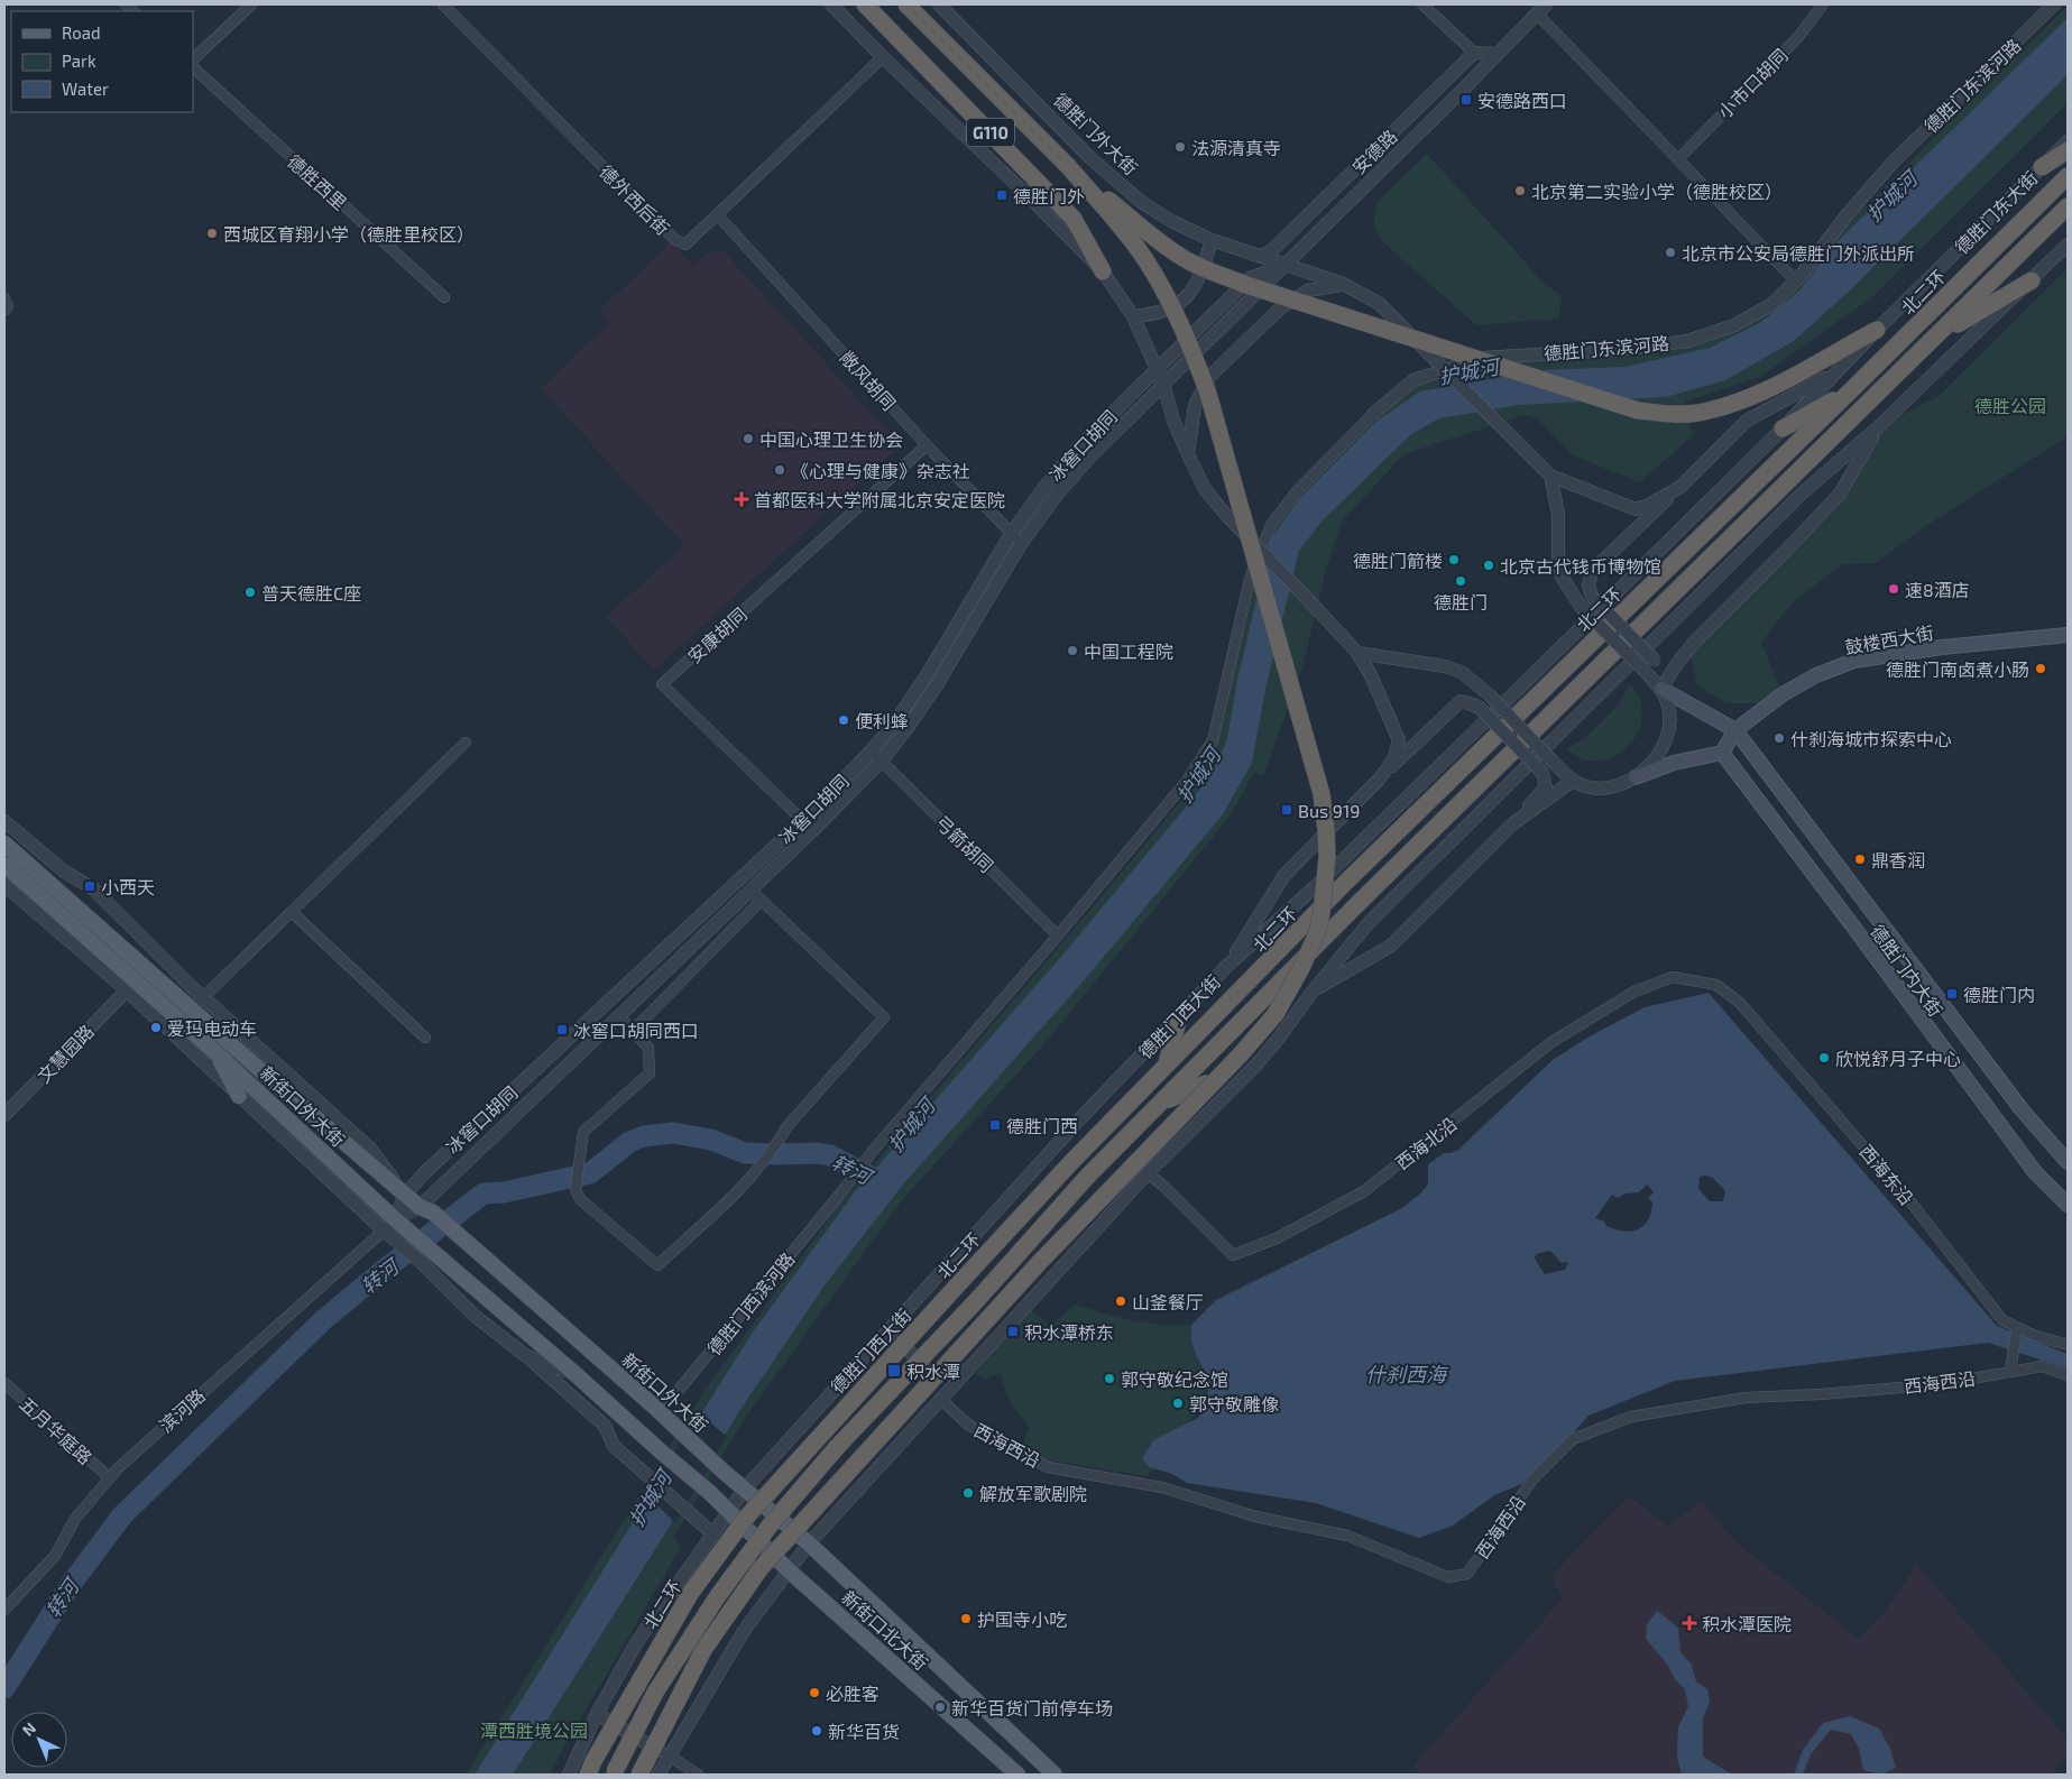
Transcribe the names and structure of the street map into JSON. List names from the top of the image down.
{
  "streets": {
    "highway": ["G110", "北二环"],
    "main road": [
      "鼓楼西大街",
      "德胜门内大街",
      "新街口外大街",
      "新街口北大街"
    ],
    "street": [
      "小市口胡同",
      "德胜门东滨河路",
      "德胜门外大街",
      "安德路",
      "德胜西里",
      "德外西后街",
      "德胜门东大街",
      "敞风胡同",
      "冰窖口胡同",
      "安康胡同",
      "弓箭胡同",
      "德胜门西大街",
      "文慧园路",
      "西海北沿",
      "西海东沿",
      "德胜门西滨河路",
      "西海西沿",
      "滨河路",
      "五月华庭路"
    ]
  },
  "crossings": [
    ["德胜门东滨河路", "德胜门西滨河路"],
    ["德胜门外大街", "安德路"],
    ["德胜门外大街", "冰窖口胡同"],
    ["安德路", "冰窖口胡同"],
    ["德外西后街", "敞风胡同"],
    ["德胜门东大街", "德胜门西大街"],
    ["敞风胡同", "冰窖口胡同"],
    ["敞风胡同", "安康胡同"],
    ["冰窖口胡同", "安康胡同"],
    ["冰窖口胡同", "弓箭胡同"],
    ["冰窖口胡同", "新街口外大街"],
    ["冰窖口胡同", "滨河路"],
    ["鼓楼西大街", "德胜门内大街"],
    ["弓箭胡同", "德胜门西滨河路"],
    ["德胜门西大街", "新街口外大街"],
    ["德胜门西大街", "新街口北大街"],
    ["文慧园路", "新街口外大街"],
    ["新街口外大街", "德胜门西滨河路"],
    ["新街口外大街", "滨河路"],
    ["新街口外大街", "新街口北大街"],
    ["西海北沿", "西海东沿"],
    ["滨河路", "五月华庭路"]
  ],
  "water": ["护城河", "转河", "什刹西海"],
  "parks": ["德胜公园", "潭西胜境公园"],
  "places": {
    "transit": [
      "安德路西口",
      "德胜门外",
      "Bus 919",
      "小西天",
      "德胜门内",
      "冰窖口胡同西口",
      "德胜门西",
      "积水潭桥东",
      "积水潭"
    ],
    "other": [
      "法源清真寺",
      "北京第二实验小学（德胜校区）",
      "西城区育翔小学（德胜里校区）",
      "北京市公安局德胜门外派出所",
      "中国心理卫生协会",
      "《心理与健康》杂志社",
      "德胜门箭楼",
      "北京古代钱币博物馆",
      "德胜门",
      "速8酒店",
      "普天德胜C座",
      "中国工程院",
      "德胜门南卤煮小肠",
      "便利蜂",
      "什刹海城市探索中心",
      "鼎香润",
      "爱玛电动车",
      "欣悦舒月子中心",
      "山釜餐厅",
      "郭守敬纪念馆",
      "郭守敬雕像",
      "解放军歌剧院",
      "护国寺小吃",
      "必胜客",
      "新华百货门前停车场",
      "新华百货"
    ],
    "health": ["首都医科大学附属北京安定医院", "积水潭医院"]
  },
  "legend": ["Road", "Park", "Water"],
  "north": "top left"
}
